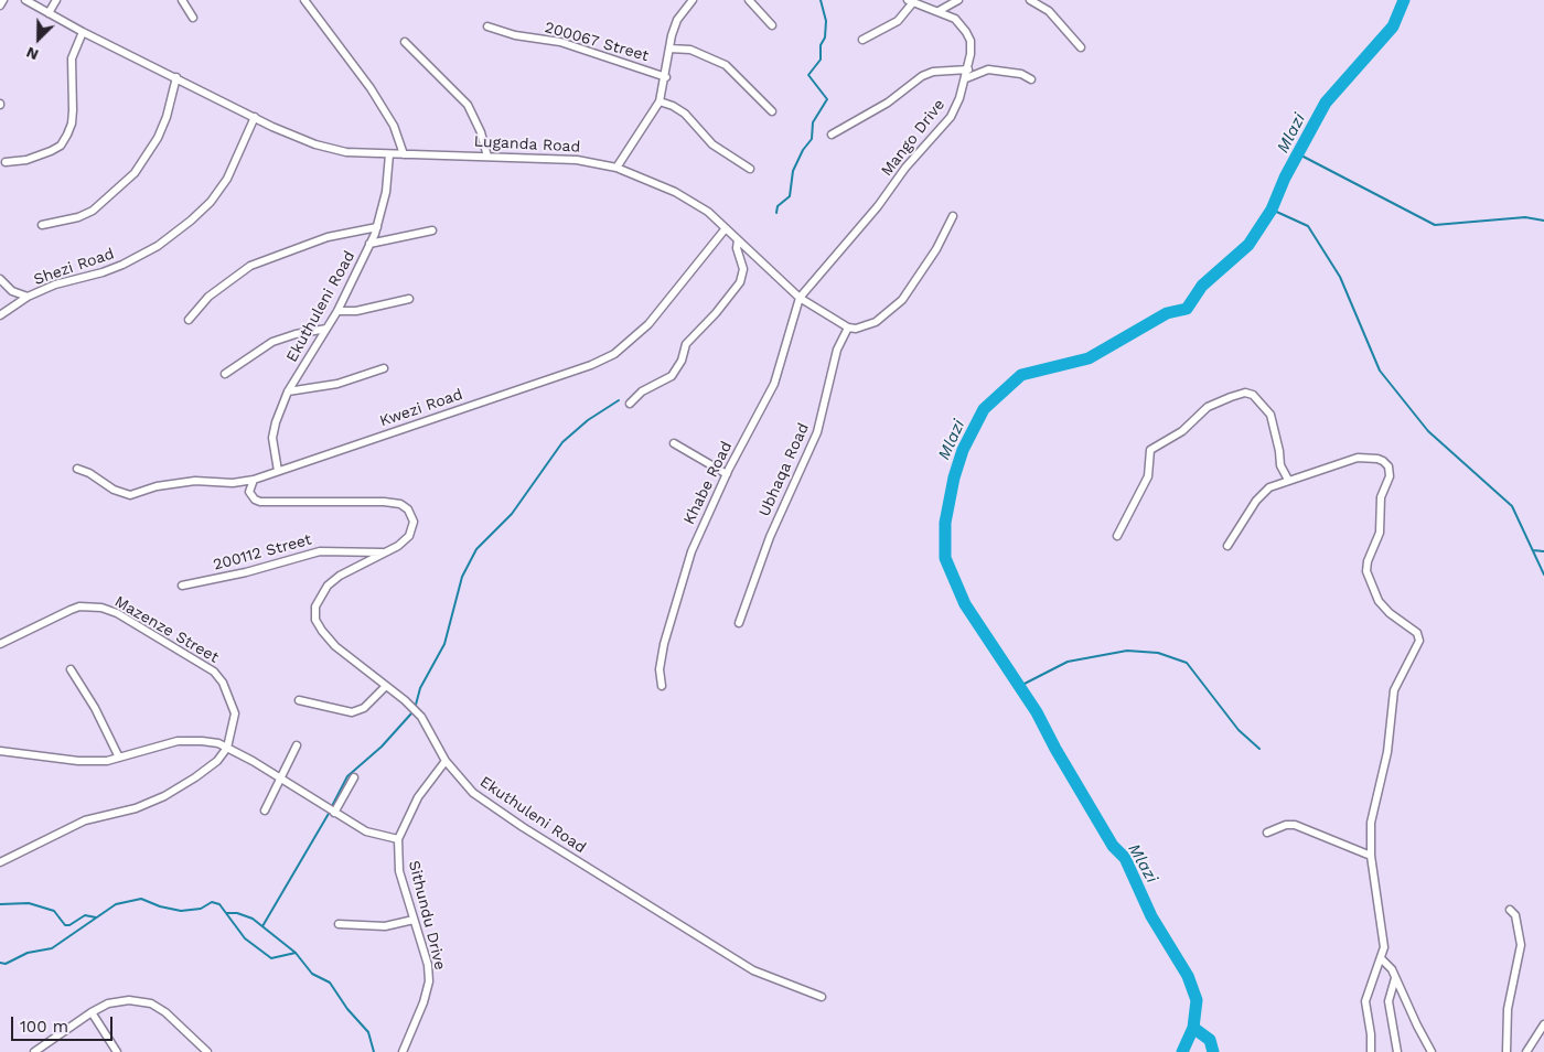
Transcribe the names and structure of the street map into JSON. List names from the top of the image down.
{
  "streets": {
    "street": [
      "200067 Street",
      "Mango Drive",
      "Luganda Road",
      "Shezi Road",
      "Ekuthuleni Road",
      "Kwezi Road",
      "Ubhaqa Road",
      "Khabe Road",
      "200112 Street",
      "Mazenze Street",
      "Sithundu Drive"
    ]
  },
  "crossings": [
    ["Mango Drive", "Luganda Road"],
    ["Mango Drive", "Khabe Road"],
    ["Luganda Road", "Shezi Road"],
    ["Luganda Road", "Ekuthuleni Road"],
    ["Luganda Road", "Kwezi Road"],
    ["Luganda Road", "Ubhaqa Road"],
    ["Luganda Road", "Khabe Road"],
    ["Ekuthuleni Road", "Kwezi Road"],
    ["Ekuthuleni Road", "200112 Street"],
    ["Ekuthuleni Road", "Sithundu Drive"]
  ],
  "water": ["Mlazi"],
  "scale_bar": "100 m",
  "north": "bottom left"
}
